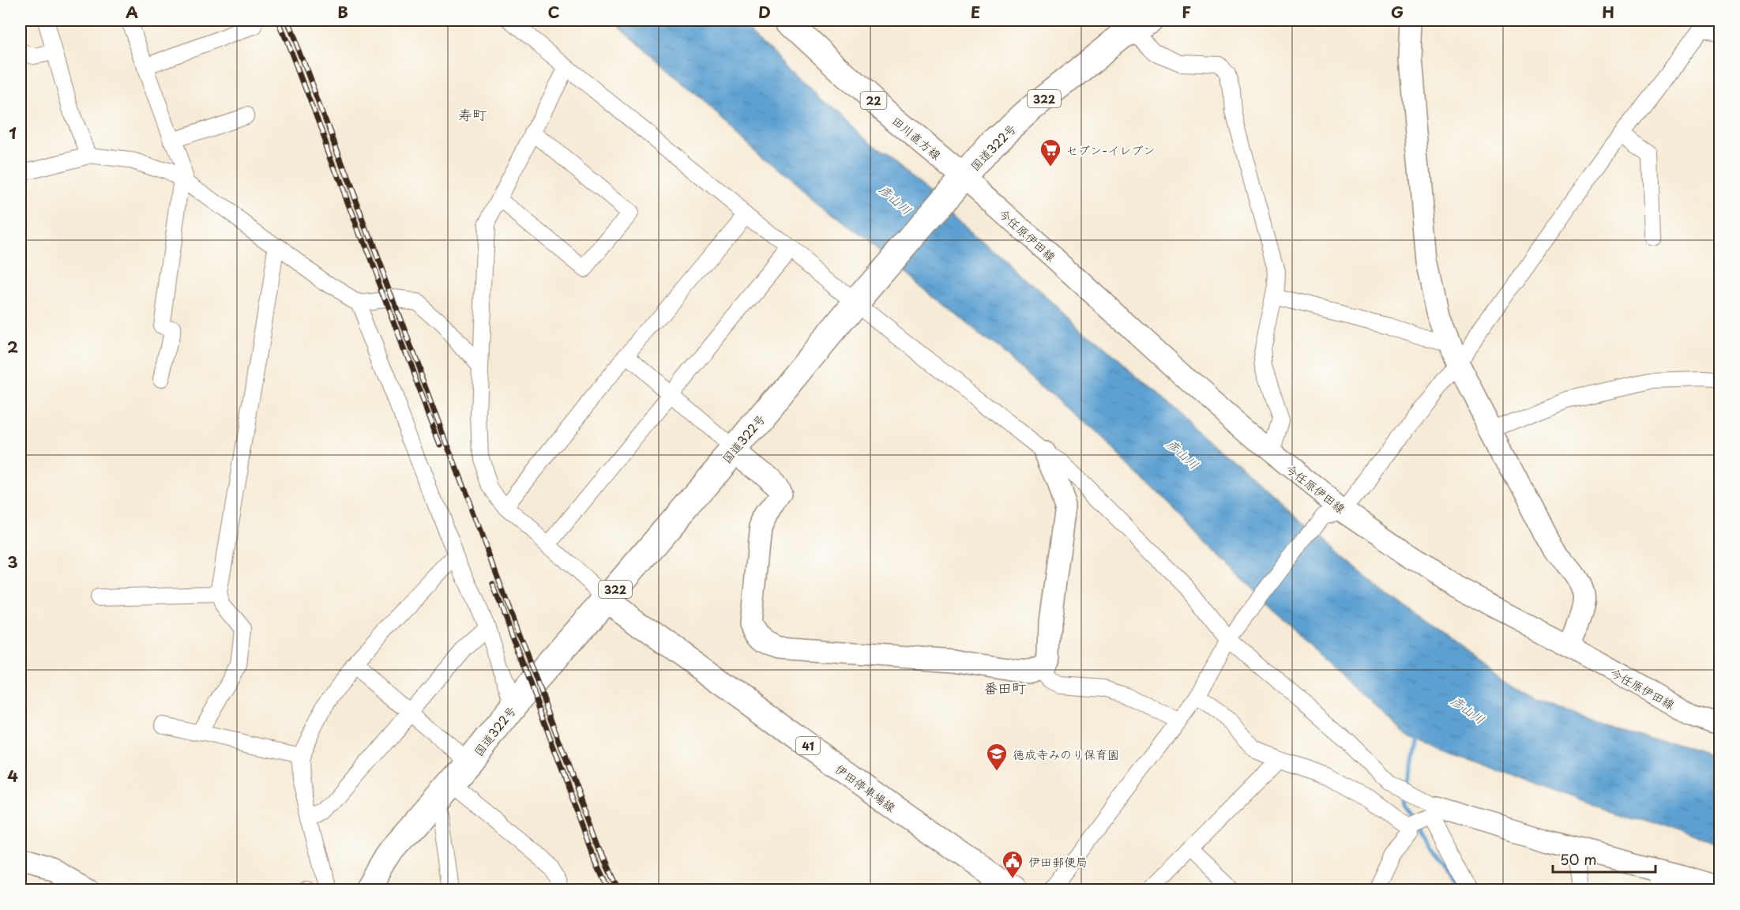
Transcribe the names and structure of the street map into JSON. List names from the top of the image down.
{
  "streets": {
    "highway": ["322", "国道322号"],
    "main road": [
      "22",
      "田川直方線",
      "41",
      "伊田停車場線"
    ],
    "street": ["今任原伊田線"]
  },
  "crossings": [
    ["田川直方線", "国道322号"],
    ["田川直方線", "今任原伊田線"],
    ["国道322号", "今任原伊田線"],
    ["国道322号", "伊田停車場線"]
  ],
  "districts": ["寿町", "番田町"],
  "water": ["彦山川"],
  "places": {
    "supermarket": ["セブン-イレブン"],
    "school or university": ["徳成寺みのり保育園"],
    "public building": ["伊田郵便局"]
  },
  "scale_bar": "50 m",
  "grid": {
    "columns": [
      "A",
      "B",
      "C",
      "D",
      "E",
      "F",
      "G",
      "H"
    ],
    "rows": [
      "1",
      "2",
      "3",
      "4"
    ]
  }
}
